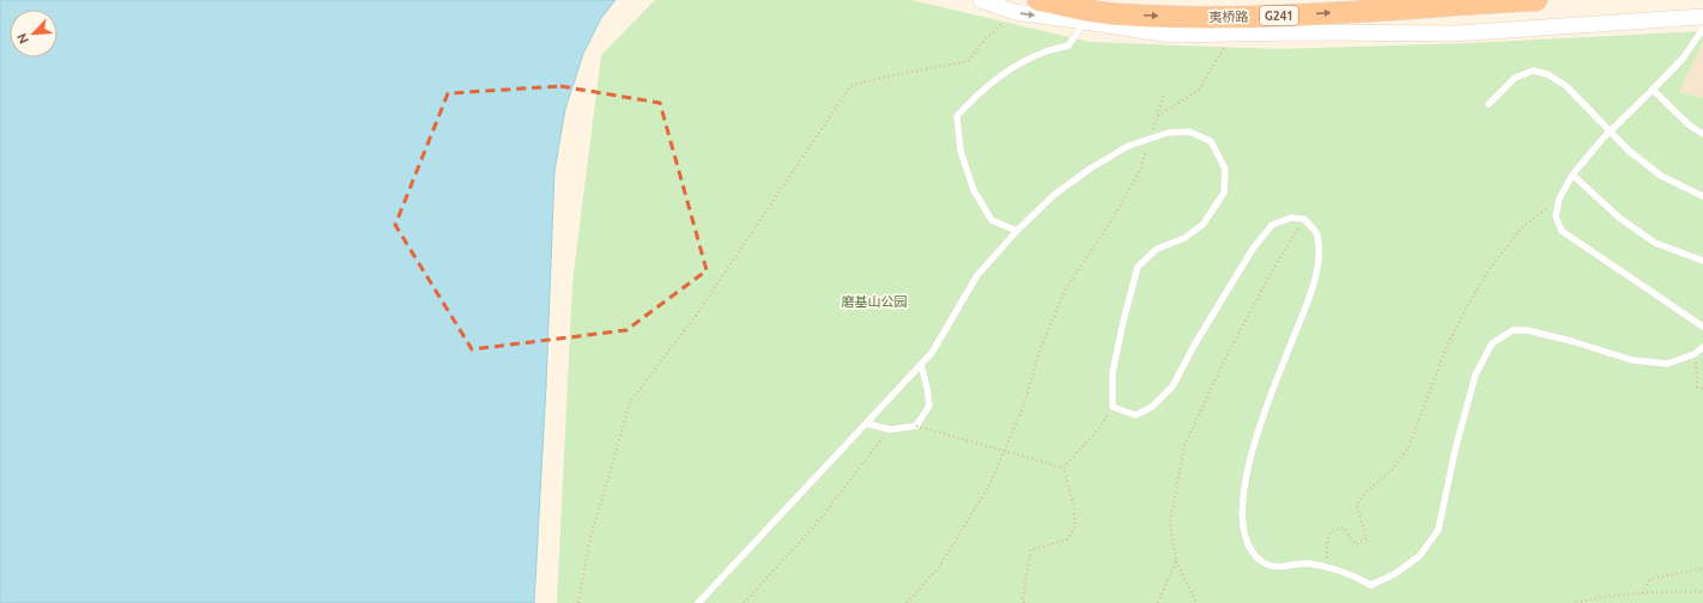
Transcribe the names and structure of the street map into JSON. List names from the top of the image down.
{
  "streets": {
    "highway": ["G241", "夷桥路"]
  },
  "one_way": ["夷桥路"],
  "parks": ["磨基山公园"],
  "north": "bottom left"
}
